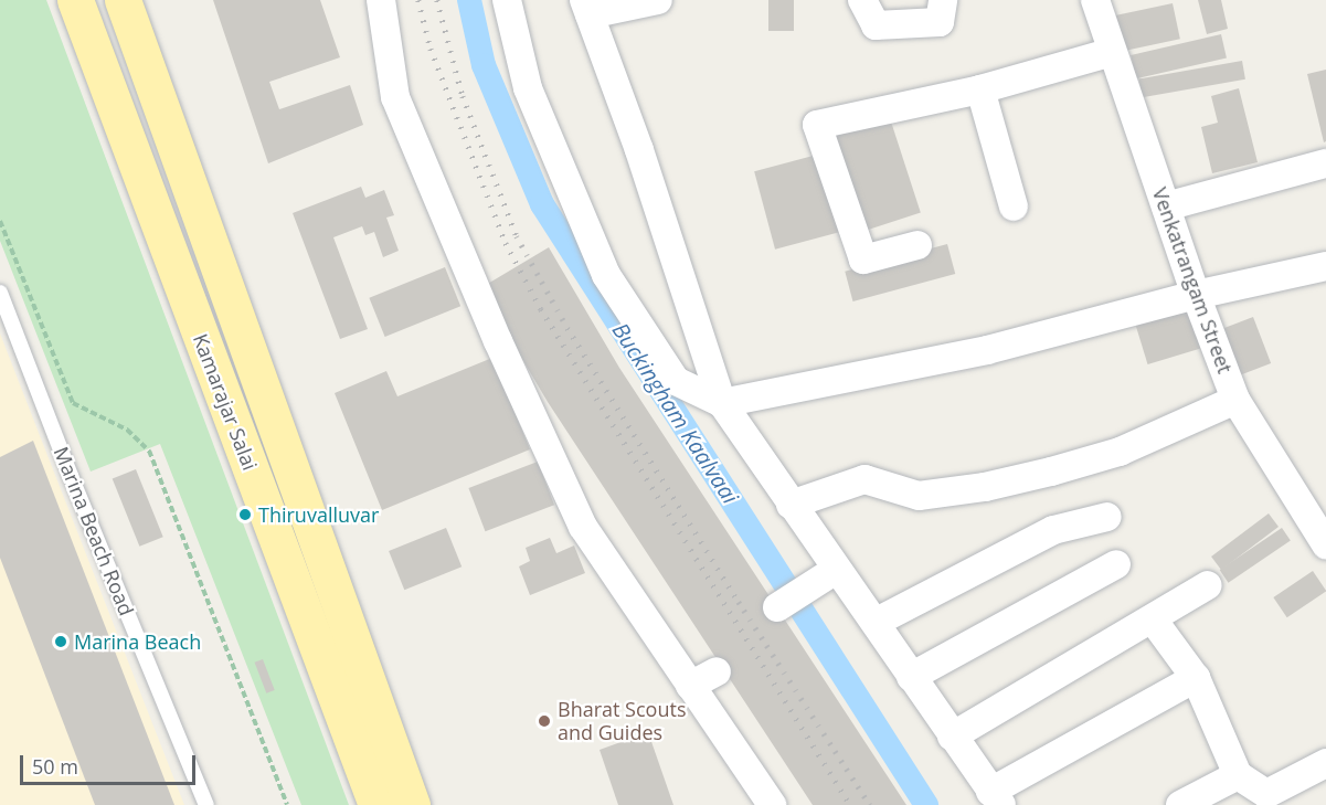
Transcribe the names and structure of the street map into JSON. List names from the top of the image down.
{
  "streets": {
    "main road": ["Kamarajar Salai"],
    "street": ["Venkatrangam Street"],
    "lane": ["Marina Beach Road"]
  },
  "water": ["Buckingham Kaalvaai"],
  "places": ["Thiruvalluvar", "Marina Beach", "Bharat Scouts and Guides"],
  "scale_bar": "50 m"
}
